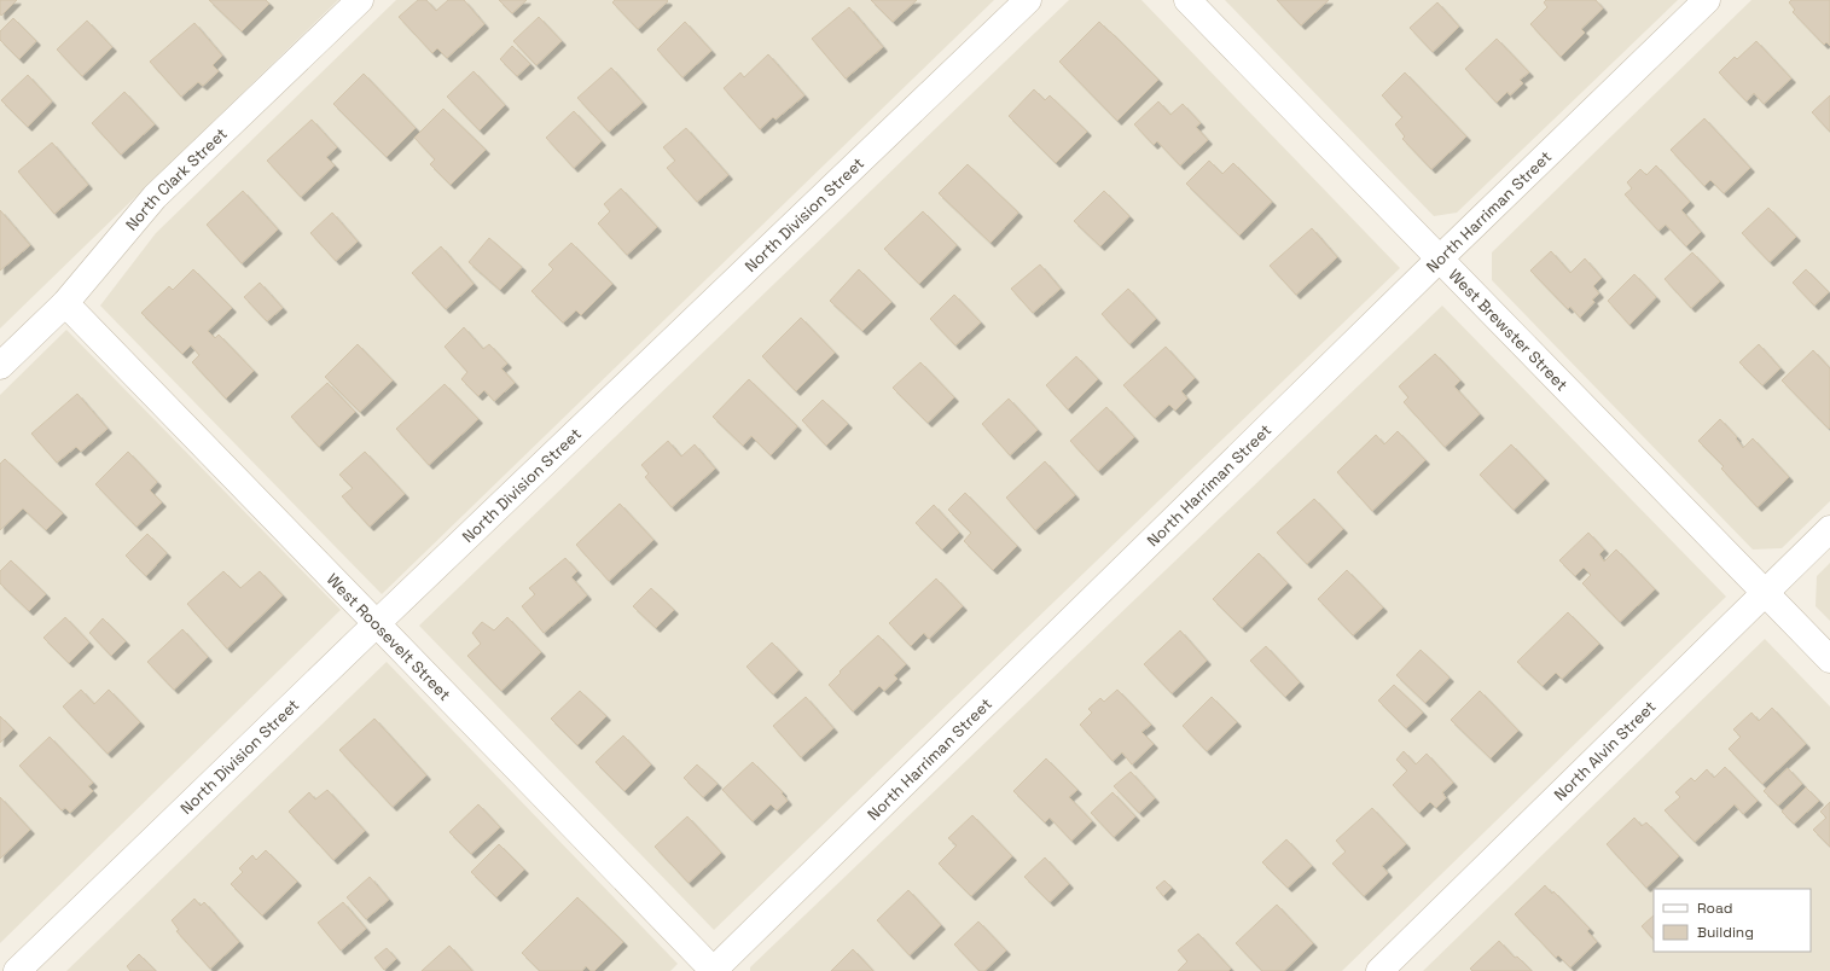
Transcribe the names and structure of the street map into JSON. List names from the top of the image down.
{
  "streets": {
    "street": [
      "North Clark Street",
      "North Harriman Street",
      "North Division Street",
      "West Brewster Street",
      "West Roosevelt Street",
      "North Alvin Street"
    ]
  },
  "crossings": [
    ["North Clark Street", "West Roosevelt Street"],
    ["North Harriman Street", "West Brewster Street"],
    ["North Harriman Street", "West Roosevelt Street"],
    ["North Division Street", "West Roosevelt Street"],
    ["West Brewster Street", "North Alvin Street"]
  ],
  "legend": ["Road", "Building"]
}
